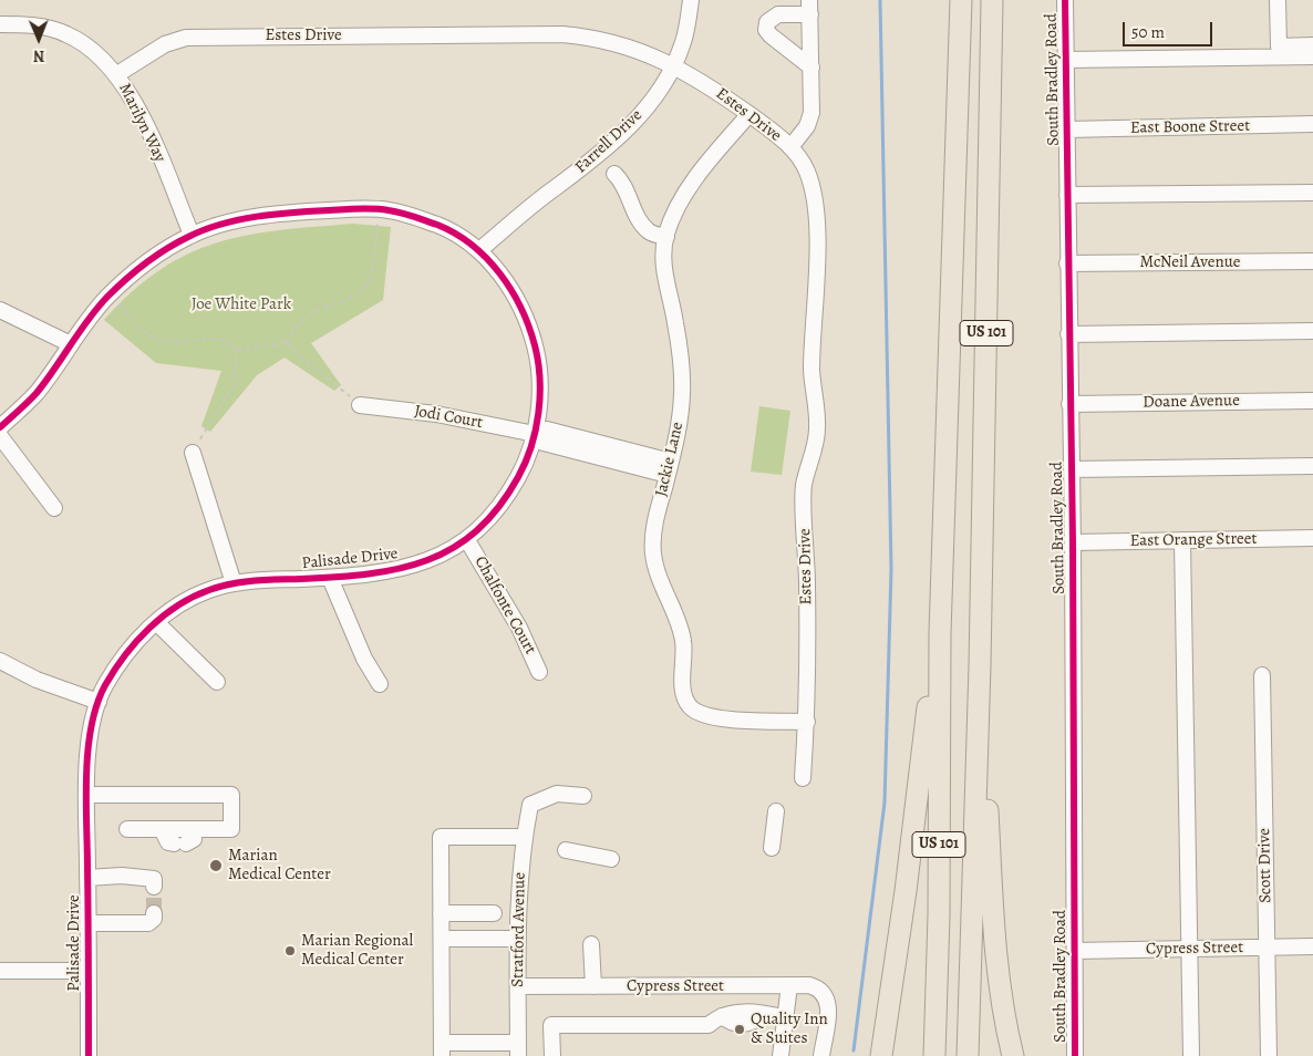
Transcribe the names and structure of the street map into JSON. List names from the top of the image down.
{
  "streets": {
    "highway": ["US 101"],
    "street": [
      "Estes Drive",
      "South Bradley Road",
      "Marilyn Way",
      "East Boone Street",
      "Farrell Drive",
      "McNeil Avenue",
      "Doane Avenue",
      "Jodi Court",
      "Jackie Lane",
      "East Orange Street",
      "Palisade Drive",
      "Chalfonte Court",
      "Scott Drive",
      "Stratford Avenue",
      "Cypress Street"
    ]
  },
  "crossings": [
    ["Estes Drive", "Marilyn Way"],
    ["Estes Drive", "Farrell Drive"],
    ["Estes Drive", "Jackie Lane"],
    ["South Bradley Road", "East Boone Street"],
    ["South Bradley Road", "McNeil Avenue"],
    ["South Bradley Road", "Doane Avenue"],
    ["South Bradley Road", "East Orange Street"],
    ["South Bradley Road", "Cypress Street"],
    ["Marilyn Way", "Palisade Drive"],
    ["Farrell Drive", "Palisade Drive"],
    ["Jodi Court", "Jackie Lane"],
    ["Jodi Court", "Palisade Drive"],
    ["Palisade Drive", "Chalfonte Court"],
    ["Scott Drive", "Cypress Street"],
    ["Stratford Avenue", "Cypress Street"]
  ],
  "parks": ["Joe White Park"],
  "places": ["Marian Medical Center", "Marian Regional Medical Center", "Quality Inn & Suites"],
  "scale_bar": "50 m",
  "north": "bottom"
}
